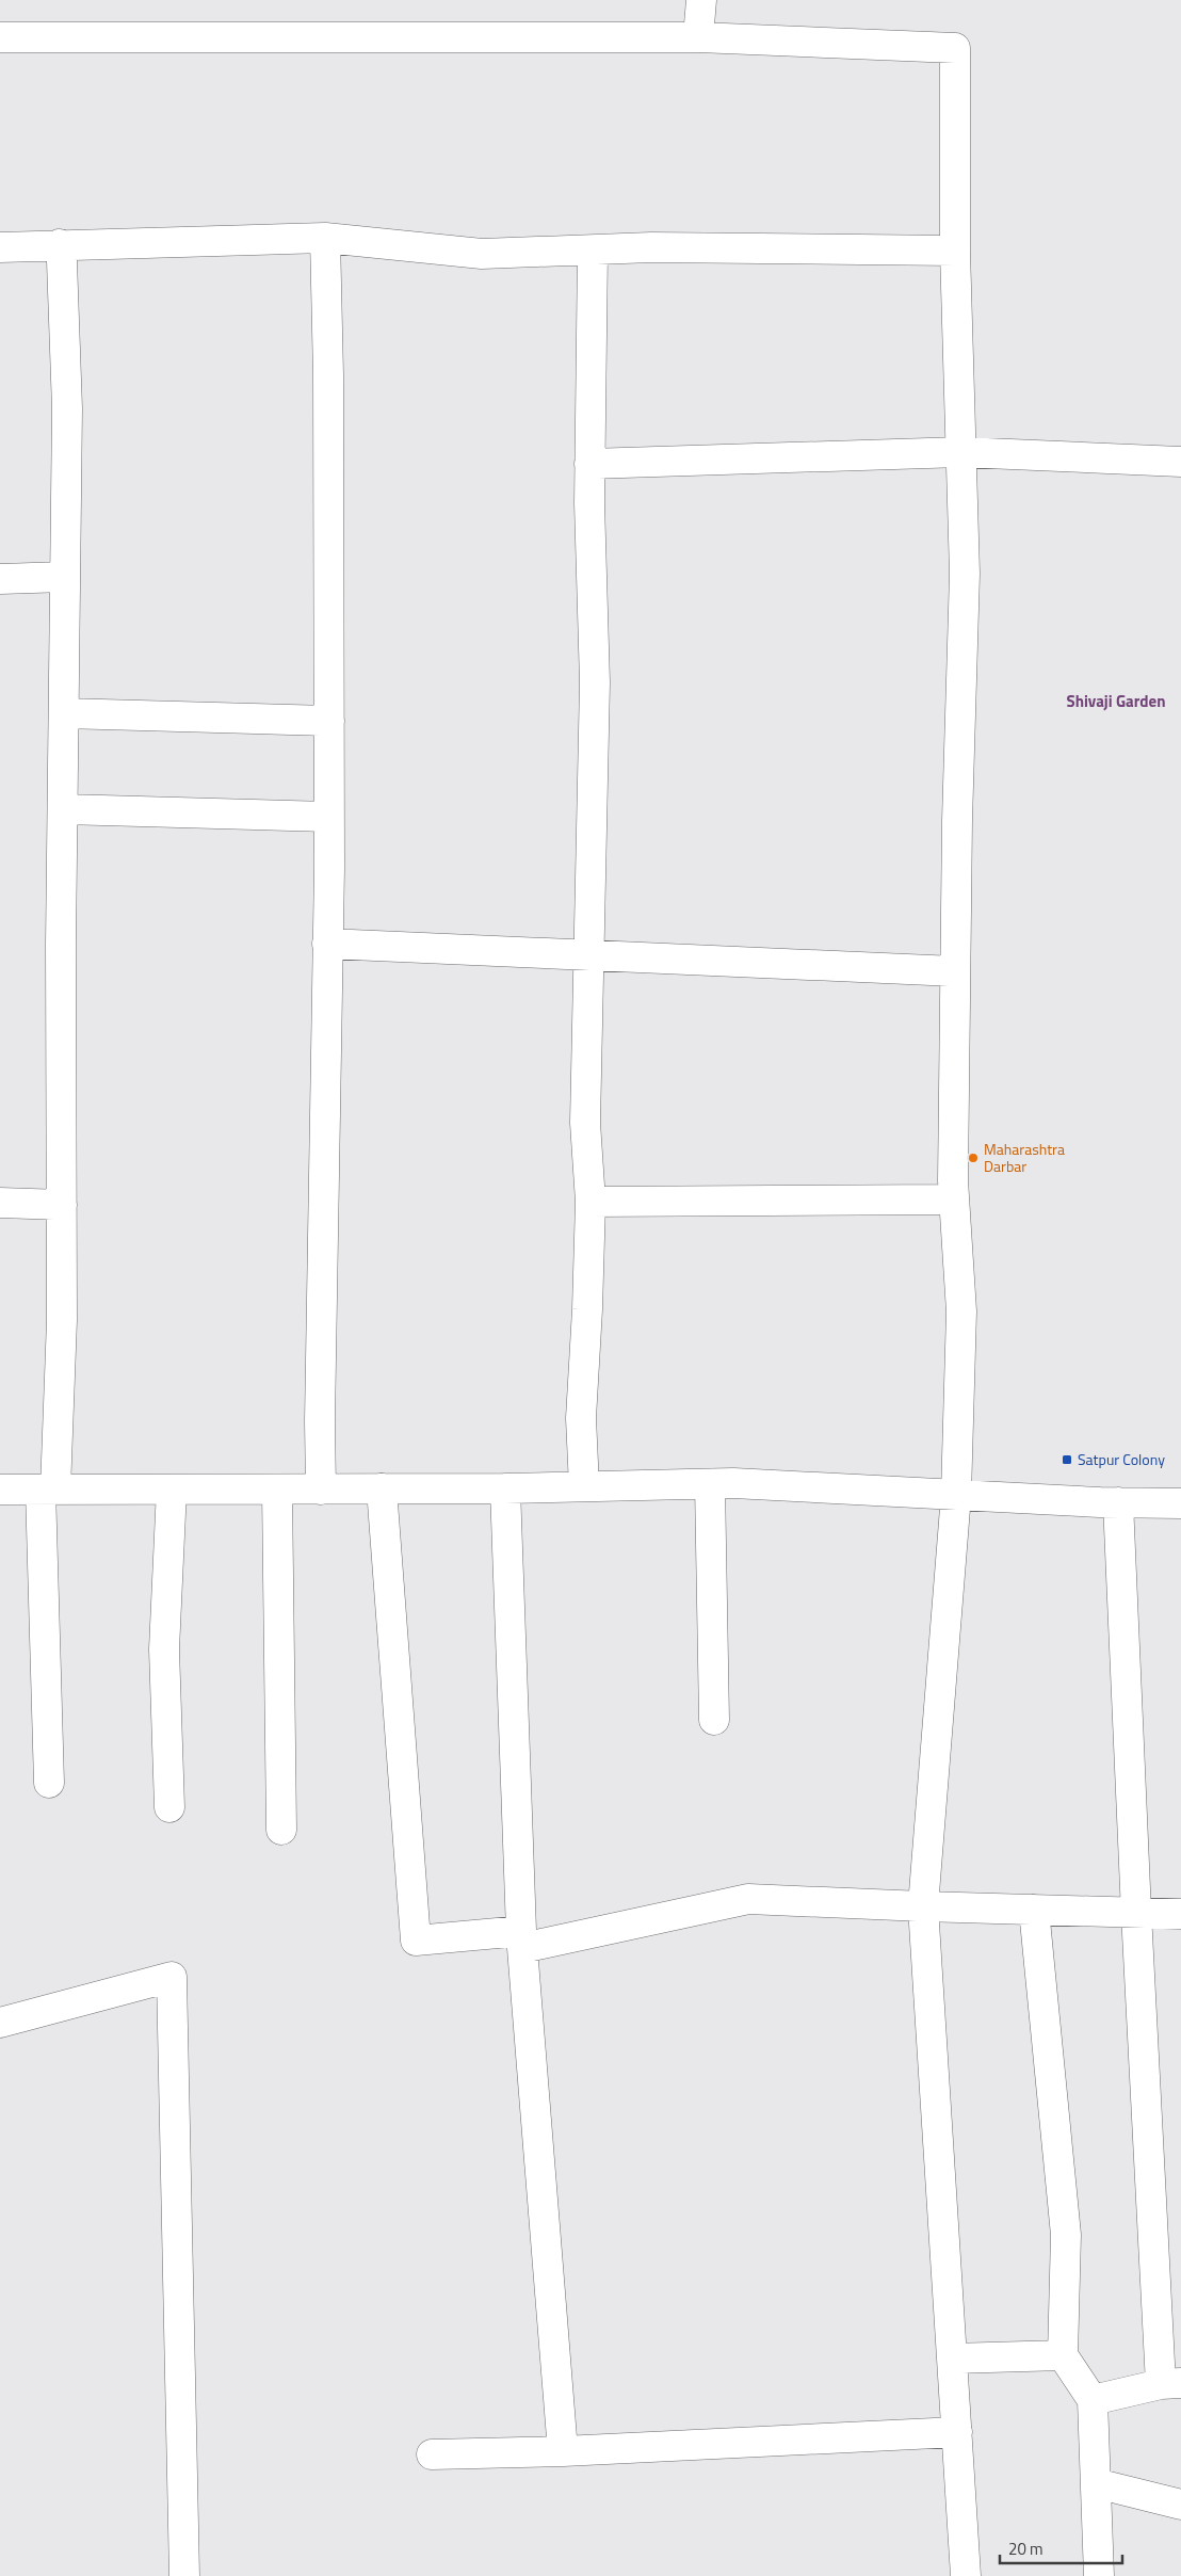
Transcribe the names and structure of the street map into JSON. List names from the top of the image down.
{
  "districts": ["Shivaji Garden"],
  "places": {
    "other": ["Maharashtra Darbar"],
    "transit": ["Satpur Colony"]
  },
  "scale_bar": "20 m"
}
